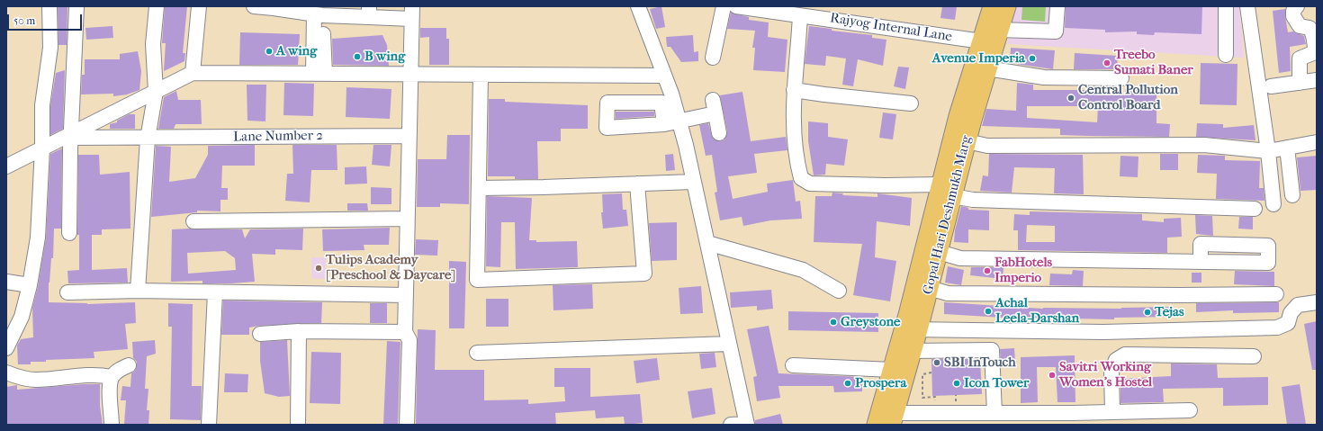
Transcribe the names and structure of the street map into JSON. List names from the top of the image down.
{
  "streets": {
    "main road": ["Gopal Hari Deshmukh Marg"],
    "street": ["Rajyog Internal Lane", "Lane Number 2"]
  },
  "crossings": [
    ["Rajyog Internal Lane", "Gopal Hari Deshmukh Marg"]
  ],
  "places": [
    "A wing",
    "B wing",
    "Avenue Imperia",
    "Treebo Sumati Baner",
    "Central Pollution Control Board",
    "Tulips Academy [Preschool & Daycare]",
    "FabHotels Imperio",
    "Achal Leela-Darshan",
    "Tejas",
    "Greystone",
    "SBI InTouch",
    "Savitri Working Women's Hostel",
    "Prospera",
    "Icon Tower"
  ],
  "scale_bar": "50 m"
}
